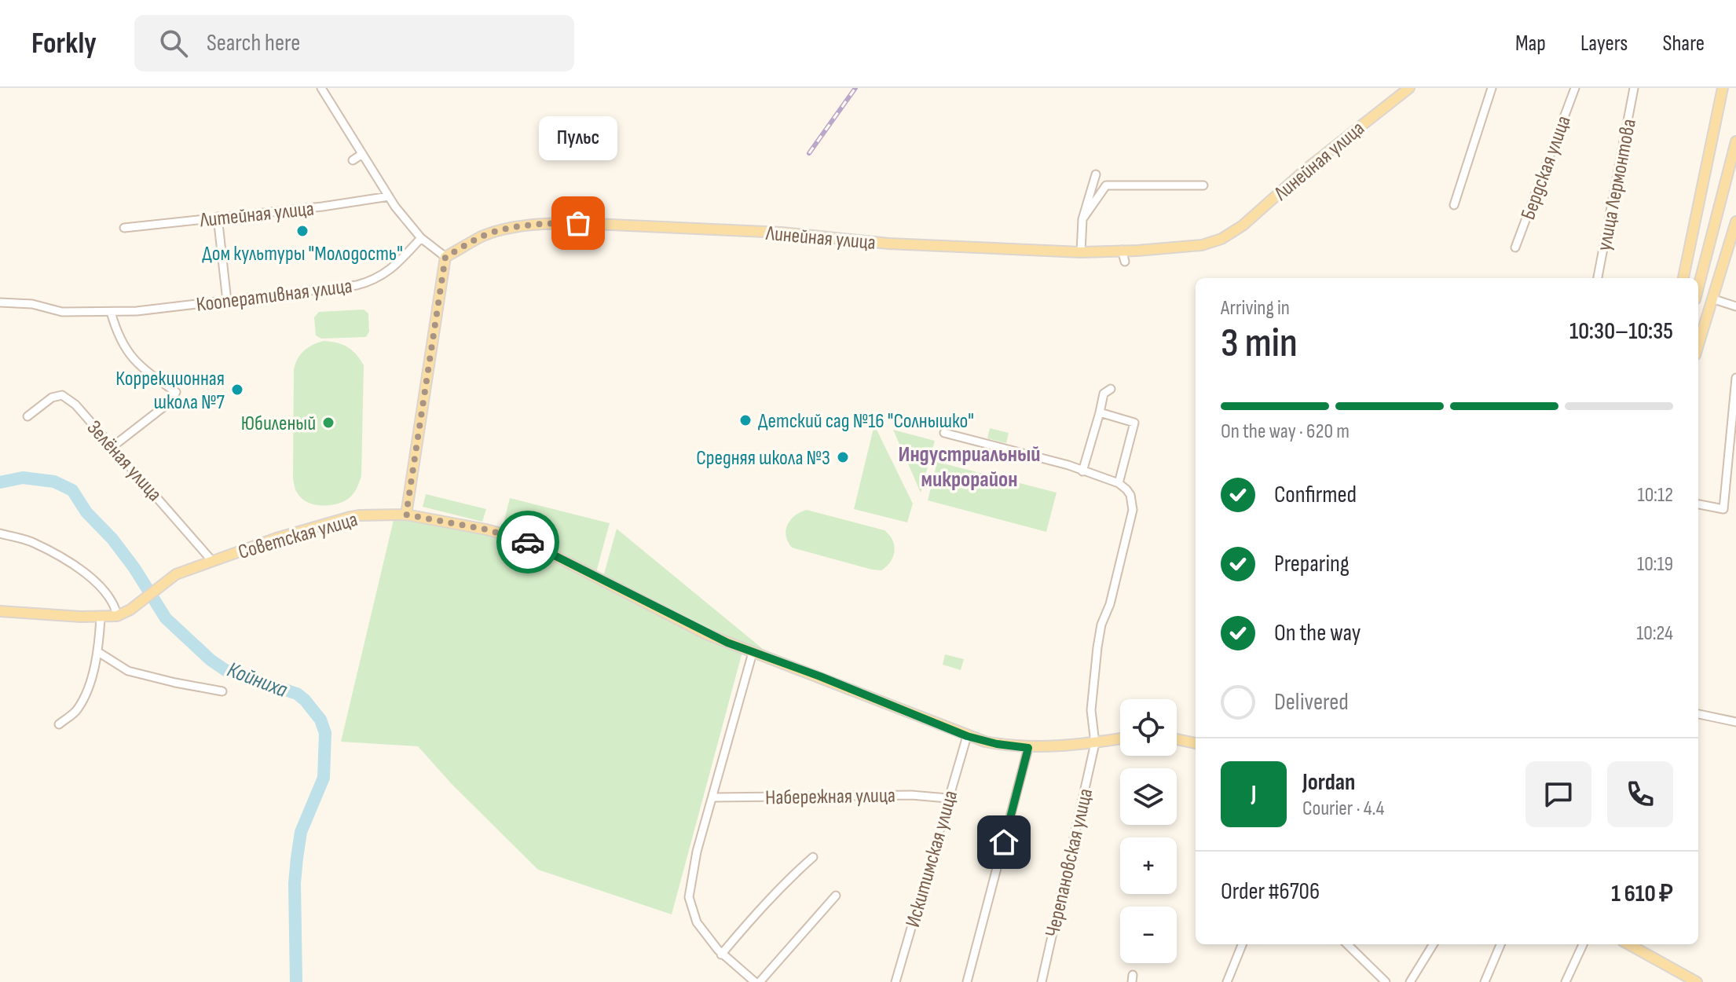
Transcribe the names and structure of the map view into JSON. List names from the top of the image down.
{
  "streets": {
    "main road": ["Линейная улица", "Советская улица"],
    "street": [
      "Бердская улица",
      "улица Лермонтова",
      "Литейная улица",
      "Кооперативная улица",
      "Зелёная улица",
      "Набережная улица",
      "Искитимская улица",
      "Черепановская улица"
    ]
  },
  "crossings": [
    ["Зелёная улица", "Советская улица"],
    ["Советская улица", "Искитимская улица"],
    ["Советская улица", "Черепановская улица"],
    ["Набережная улица", "Искитимская улица"]
  ],
  "districts": ["Индустриальный микрорайон"],
  "water": ["Койниха"],
  "places": [
    "Пульс",
    "Дом культуры \"Молодость\"",
    "Коррекционная школа №7",
    "Детский сад №16 \"Солнышко\"",
    "Юбиленый",
    "Средняя школа №3"
  ],
  "page": {
    "header": "Forkly",
    "search": "Search here",
    "nav": ["Map", "Layers", "Share"],
    "bubble": "Пульс",
    "heading": ["3 min", "Arriving in", "10:30–10:35"],
    "panel": [
      "Jordan",
      "Courier · 4.4",
      "Order #6706",
      "1 610 ₽"
    ],
    "bar": "On the way · 620 m",
    "list": [
      ["Confirmed", "10:12"],
      ["Preparing", "10:19"],
      ["On the way", "10:24"],
      "Delivered"
    ],
    "map_buttons": ["+", "−"],
    "round": "J"
  }
}
